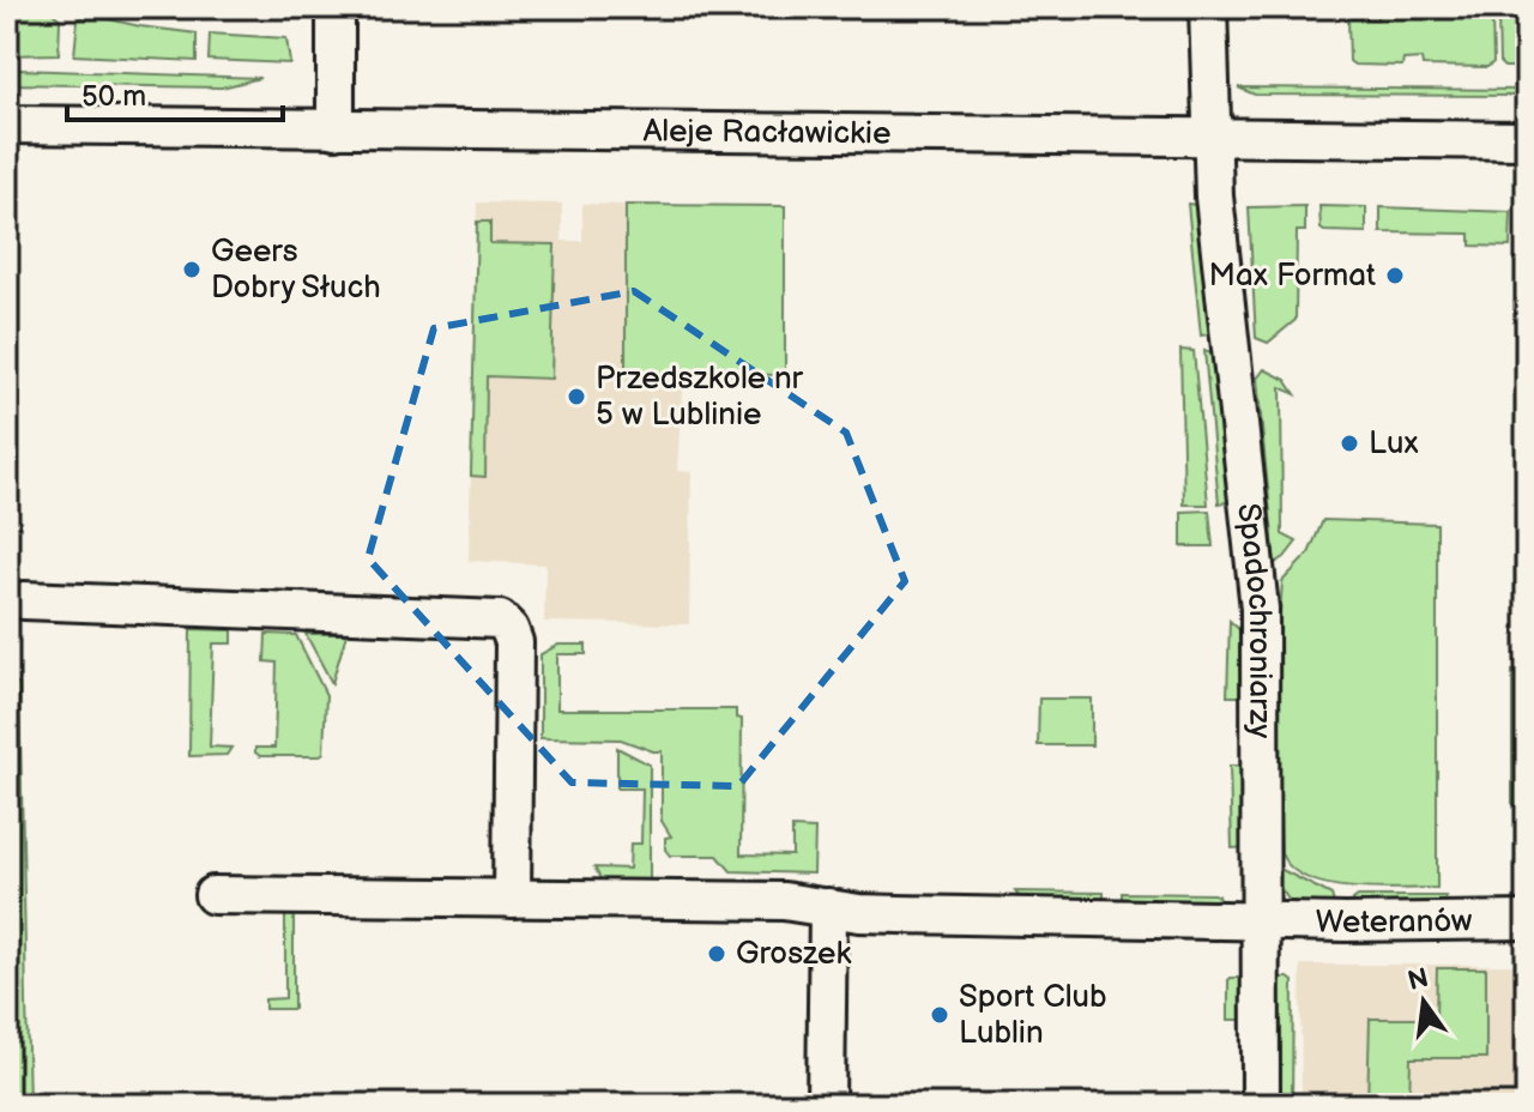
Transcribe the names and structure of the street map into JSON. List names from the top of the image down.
{
  "streets": {
    "street": ["Aleje Racławickie", "Spadochroniarzy", "Weteranów"]
  },
  "crossings": [
    ["Aleje Racławickie", "Spadochroniarzy"],
    ["Spadochroniarzy", "Weteranów"]
  ],
  "places": [
    "Geers Dobry Słuch",
    "Max Format",
    "Przedszkole nr 5 w Lublinie",
    "Lux",
    "Groszek",
    "Sport Club Lublin"
  ],
  "scale_bar": "50 m",
  "north": "top"
}
